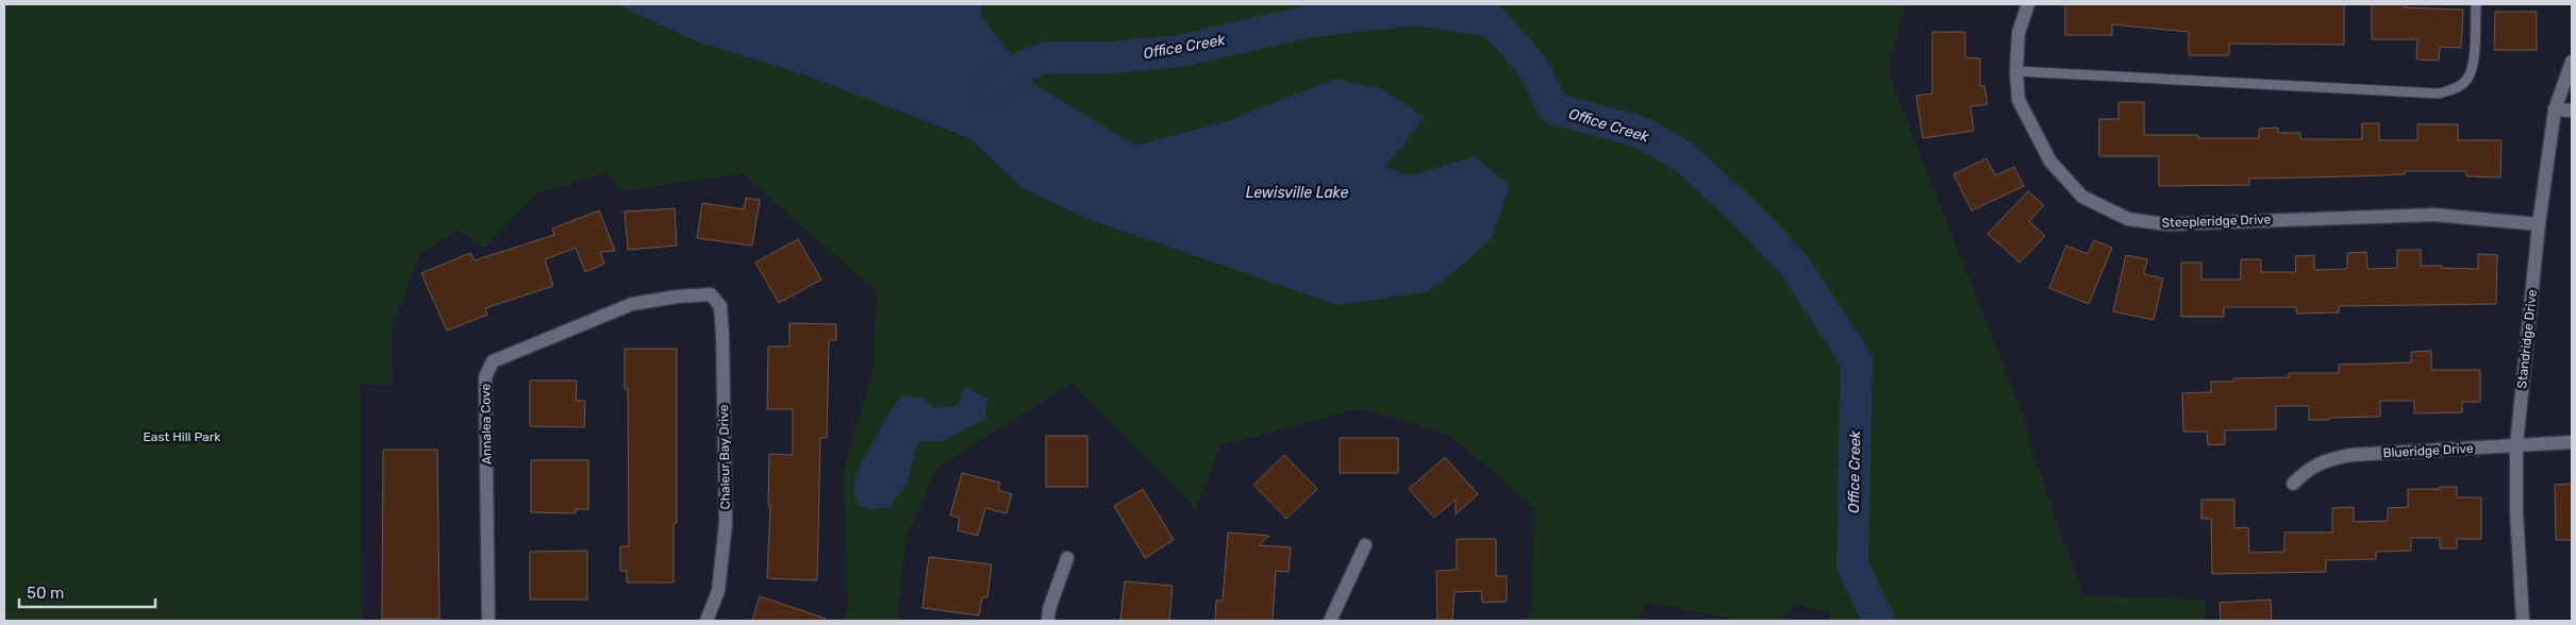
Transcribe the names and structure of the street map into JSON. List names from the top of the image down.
{
  "streets": {
    "street": [
      "Steepleridge Drive",
      "Standridge Drive",
      "Annalea Cove",
      "Blueridge Drive",
      "Chaleur Bay Drive"
    ]
  },
  "crossings": [
    ["Steepleridge Drive", "Standridge Drive"],
    ["Standridge Drive", "Blueridge Drive"],
    ["Annalea Cove", "Chaleur Bay Drive"]
  ],
  "water": ["Office Creek", "Lewisville Lake"],
  "parks": ["East Hill Park"],
  "scale_bar": "50 m"
}
